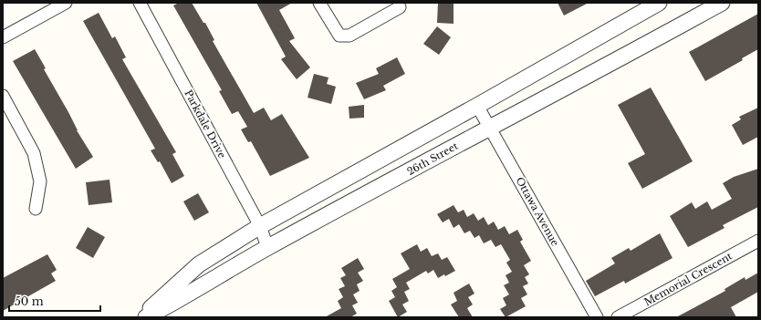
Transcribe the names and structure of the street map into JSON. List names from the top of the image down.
{
  "streets": {
    "street": [
      "Parkdale Drive",
      "26th Street",
      "Ottawa Avenue",
      "Memorial Crescent"
    ]
  },
  "crossings": [
    ["Parkdale Drive", "26th Street"],
    ["26th Street", "Ottawa Avenue"]
  ],
  "scale_bar": "50 m"
}
